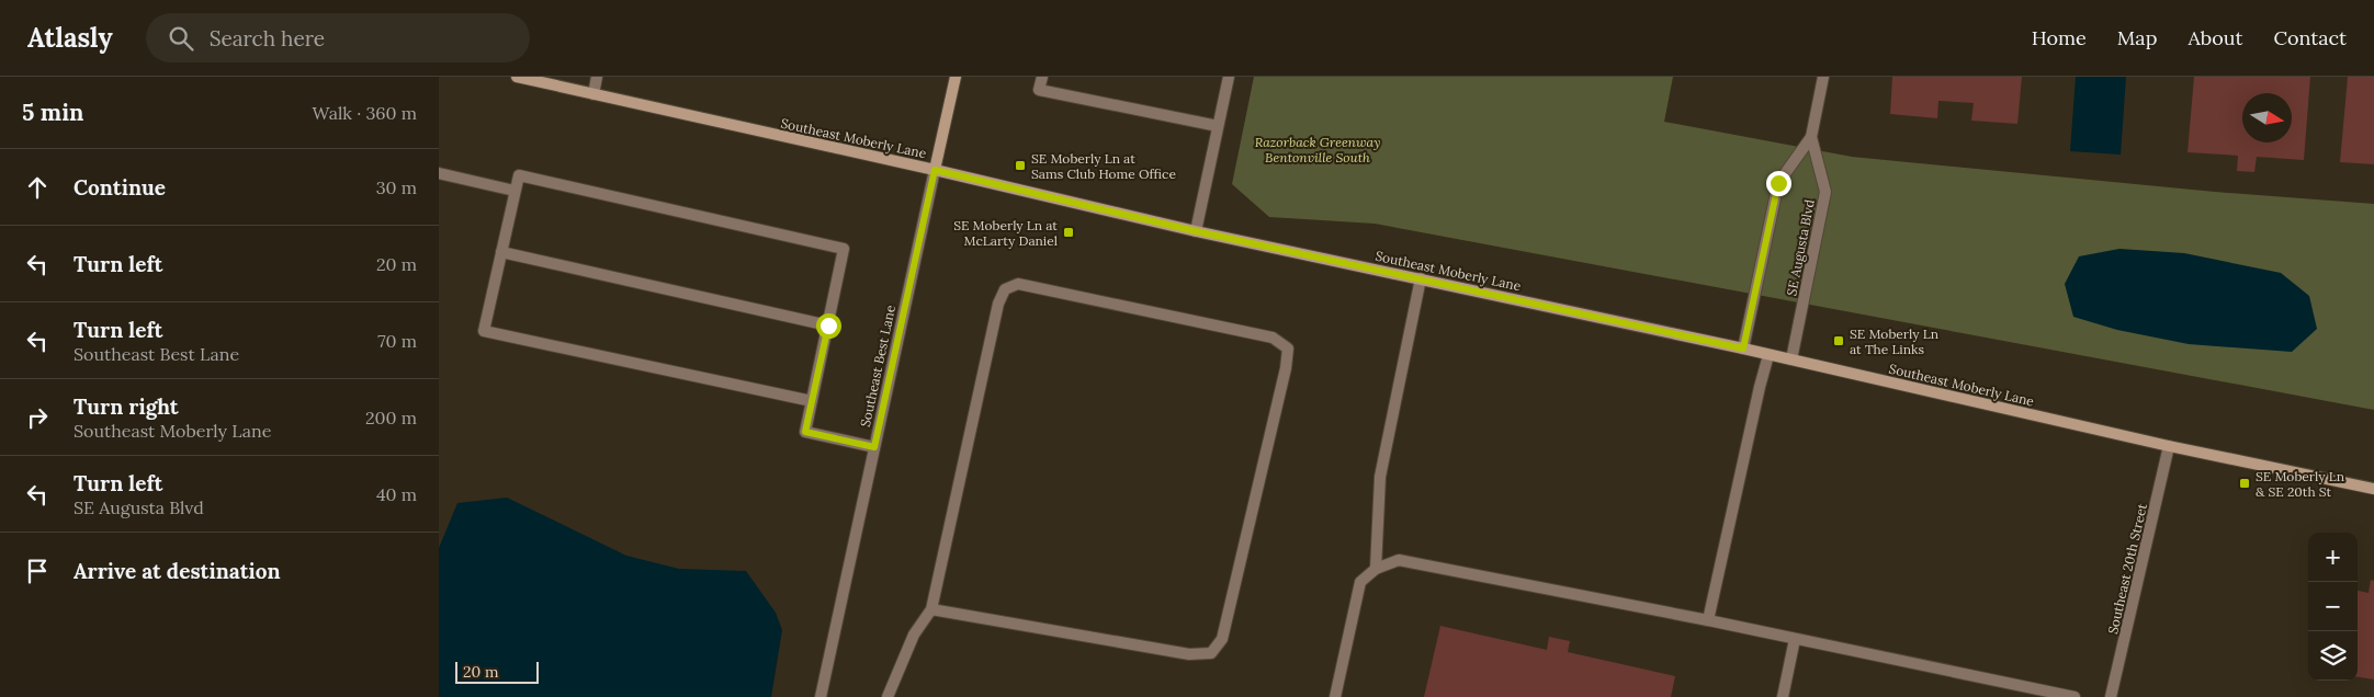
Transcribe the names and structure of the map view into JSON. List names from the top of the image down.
{
  "streets": {
    "street": [
      "Southeast Moberly Lane",
      "SE Augusta Blvd",
      "Southeast Best Lane",
      "Southeast 20th Street"
    ]
  },
  "crossings": [
    ["Southeast Moberly Lane", "SE Augusta Blvd"],
    ["Southeast Moberly Lane", "Southeast Best Lane"],
    ["Southeast Moberly Lane", "Southeast 20th Street"]
  ],
  "parks": ["Razorback Greenway Bentonville South"],
  "places": {
    "transit": [
      "SE Moberly Ln at Sams Club Home Office",
      "SE Moberly Ln at McLarty Daniel",
      "SE Moberly Ln at The Links",
      "SE Moberly Ln & SE 20th St"
    ]
  },
  "scale_bar": "20 m",
  "north": "right",
  "page": {
    "header": "Atlasly",
    "search": "Search here",
    "nav": [
      "Home",
      "Map",
      "About",
      "Contact"
    ],
    "heading": ["5 min", "Walk · 360 m"],
    "list": [
      ["Continue", "30 m"],
      ["Turn left", "20 m"],
      ["Turn left", "Southeast Best Lane", "70 m"],
      ["Turn right", "Southeast Moberly Lane", "200 m"],
      ["Turn left", "SE Augusta Blvd", "40 m"],
      "Arrive at destination"
    ],
    "map_buttons": ["+", "−"],
    "scale": "20 m"
  }
}
